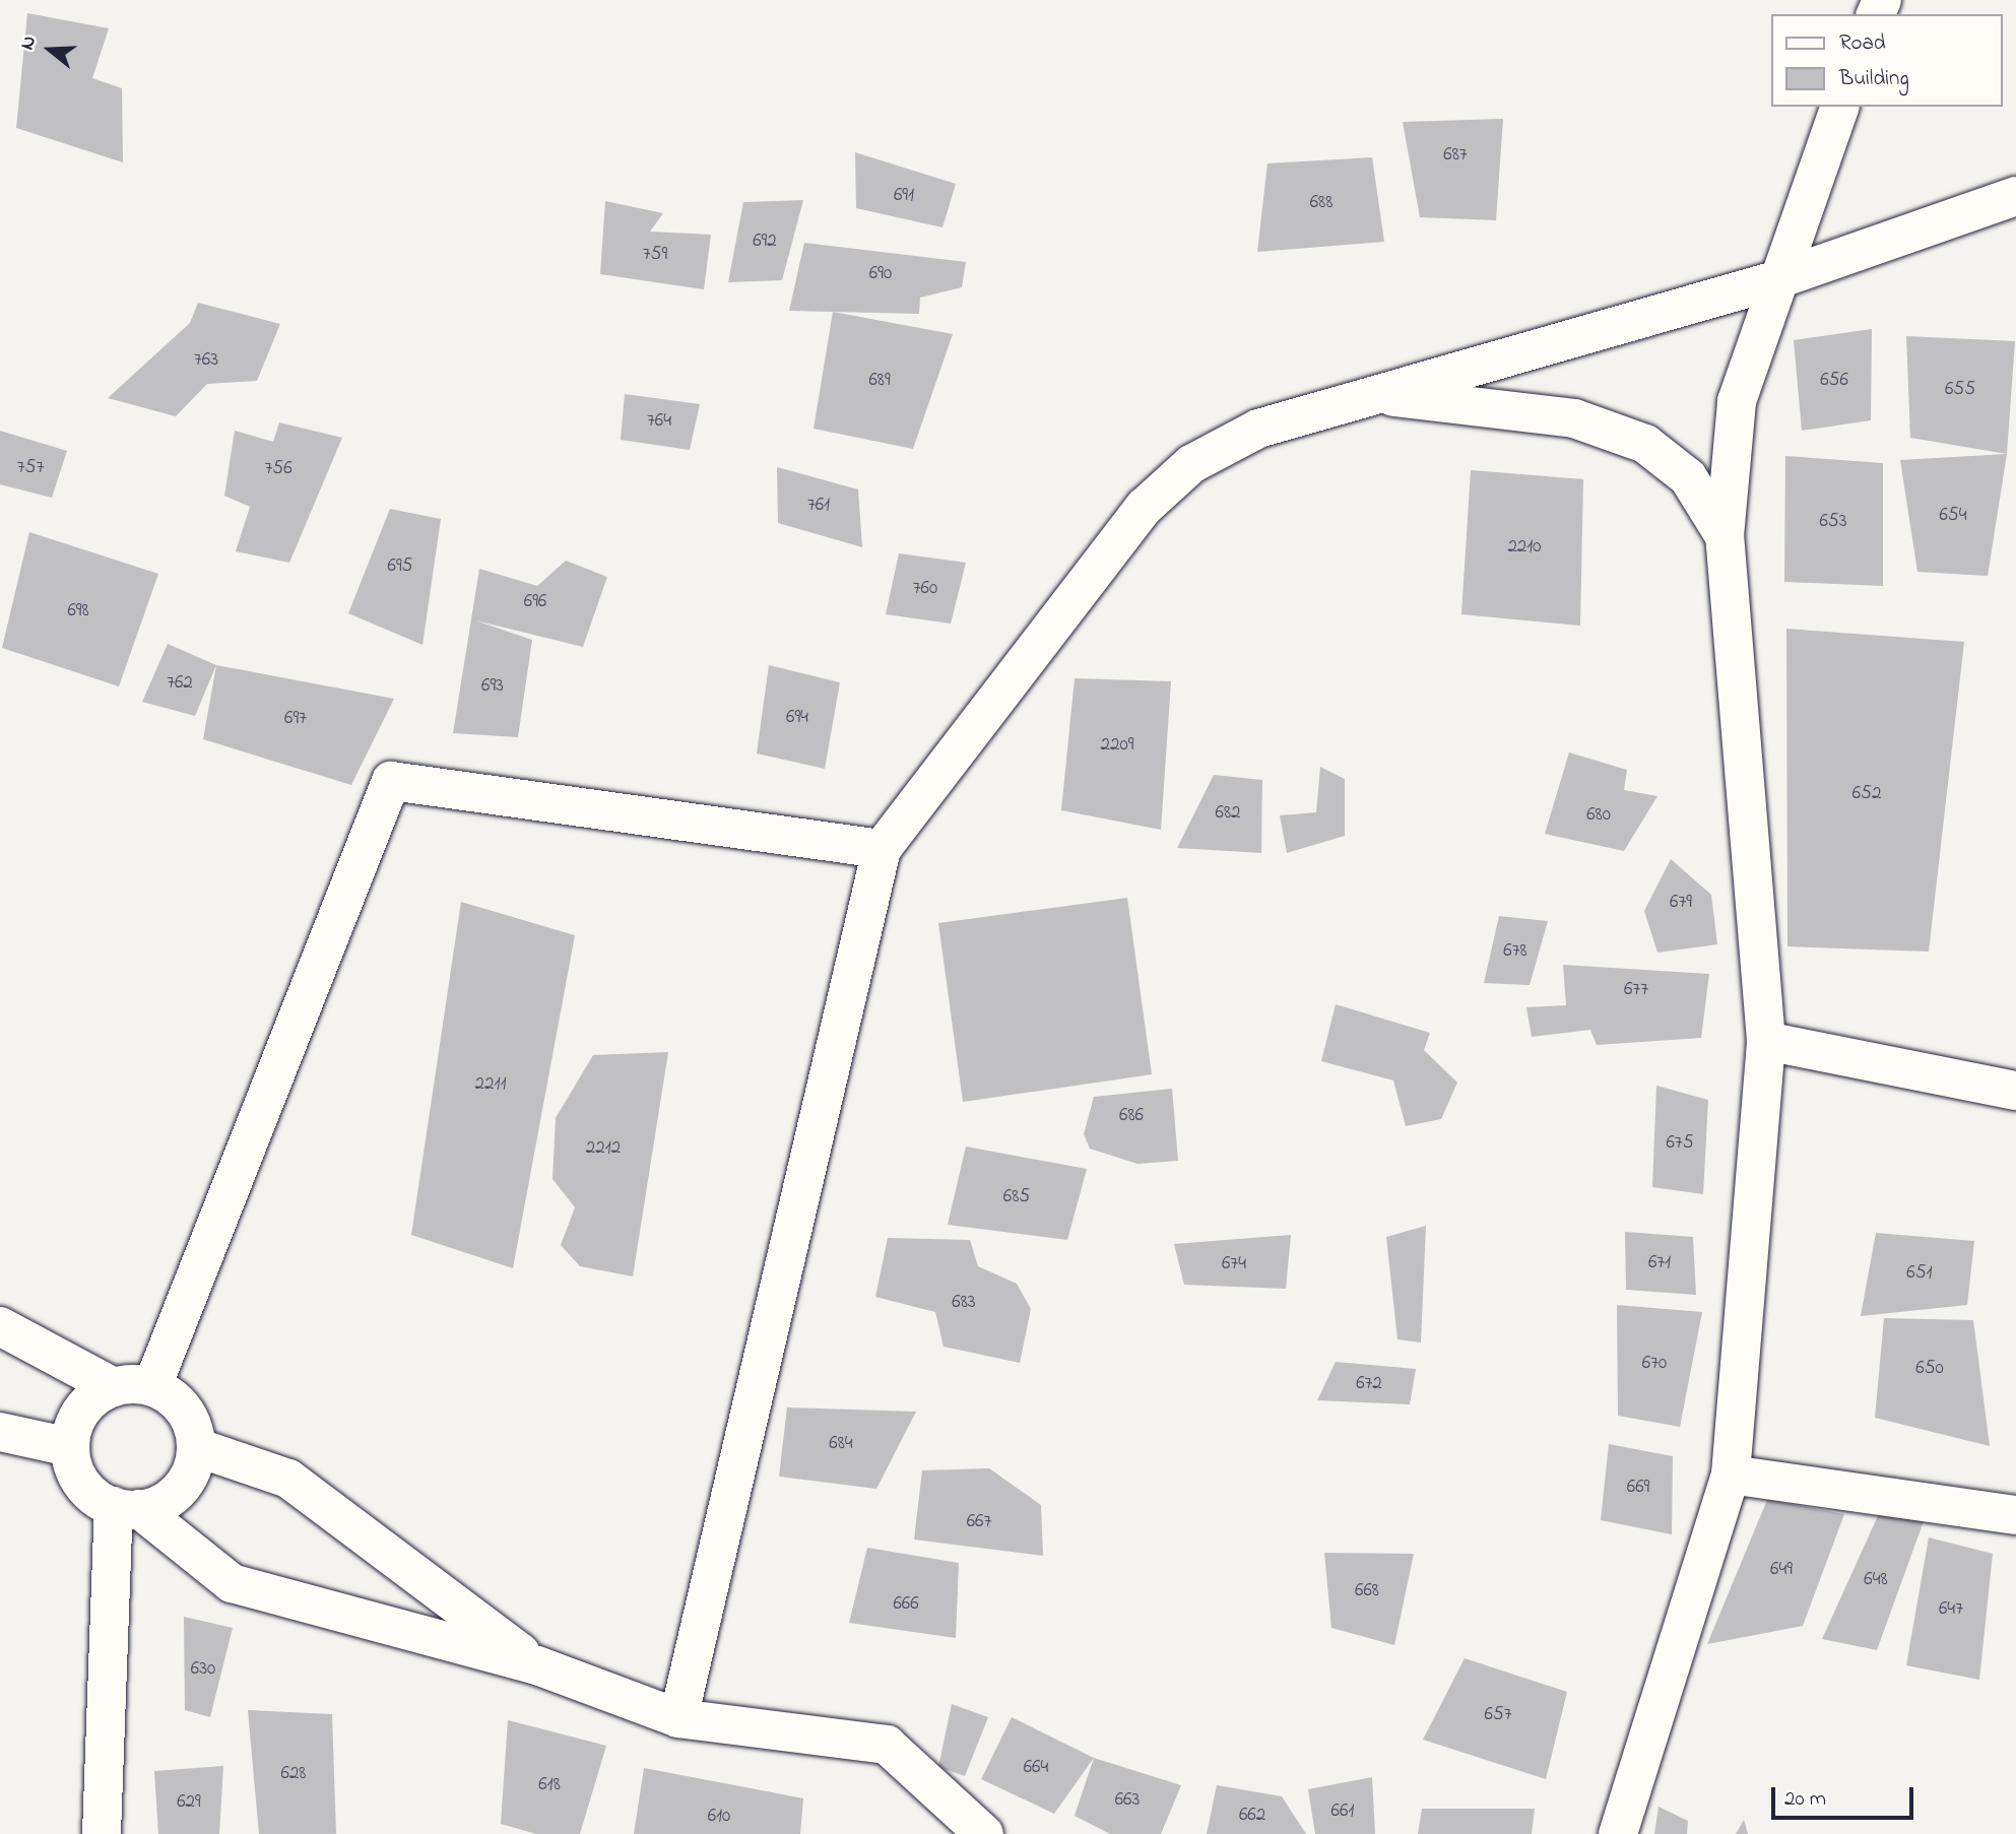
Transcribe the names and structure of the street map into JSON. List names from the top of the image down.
{
  "house_numbers": [
    "687",
    "691",
    "688",
    "692",
    "759",
    "690",
    "763",
    "689",
    "656",
    "655",
    "764",
    "757",
    "756",
    "761",
    "654",
    "653",
    "2210",
    "695",
    "760",
    "696",
    "698",
    "762",
    "693",
    "694",
    "697",
    "2209",
    "652",
    "682",
    "680",
    "679",
    "678",
    "677",
    "2211",
    "686",
    "675",
    "2212",
    "685",
    "671",
    "674",
    "651",
    "683",
    "670",
    "650",
    "672",
    "684",
    "669",
    "667",
    "649",
    "648",
    "668",
    "666",
    "647",
    "630",
    "657",
    "664",
    "628",
    "618",
    "663",
    "629",
    "661",
    "662",
    "610"
  ],
  "legend": ["Road", "Building"],
  "scale_bar": "20 m",
  "north": "left"
}
